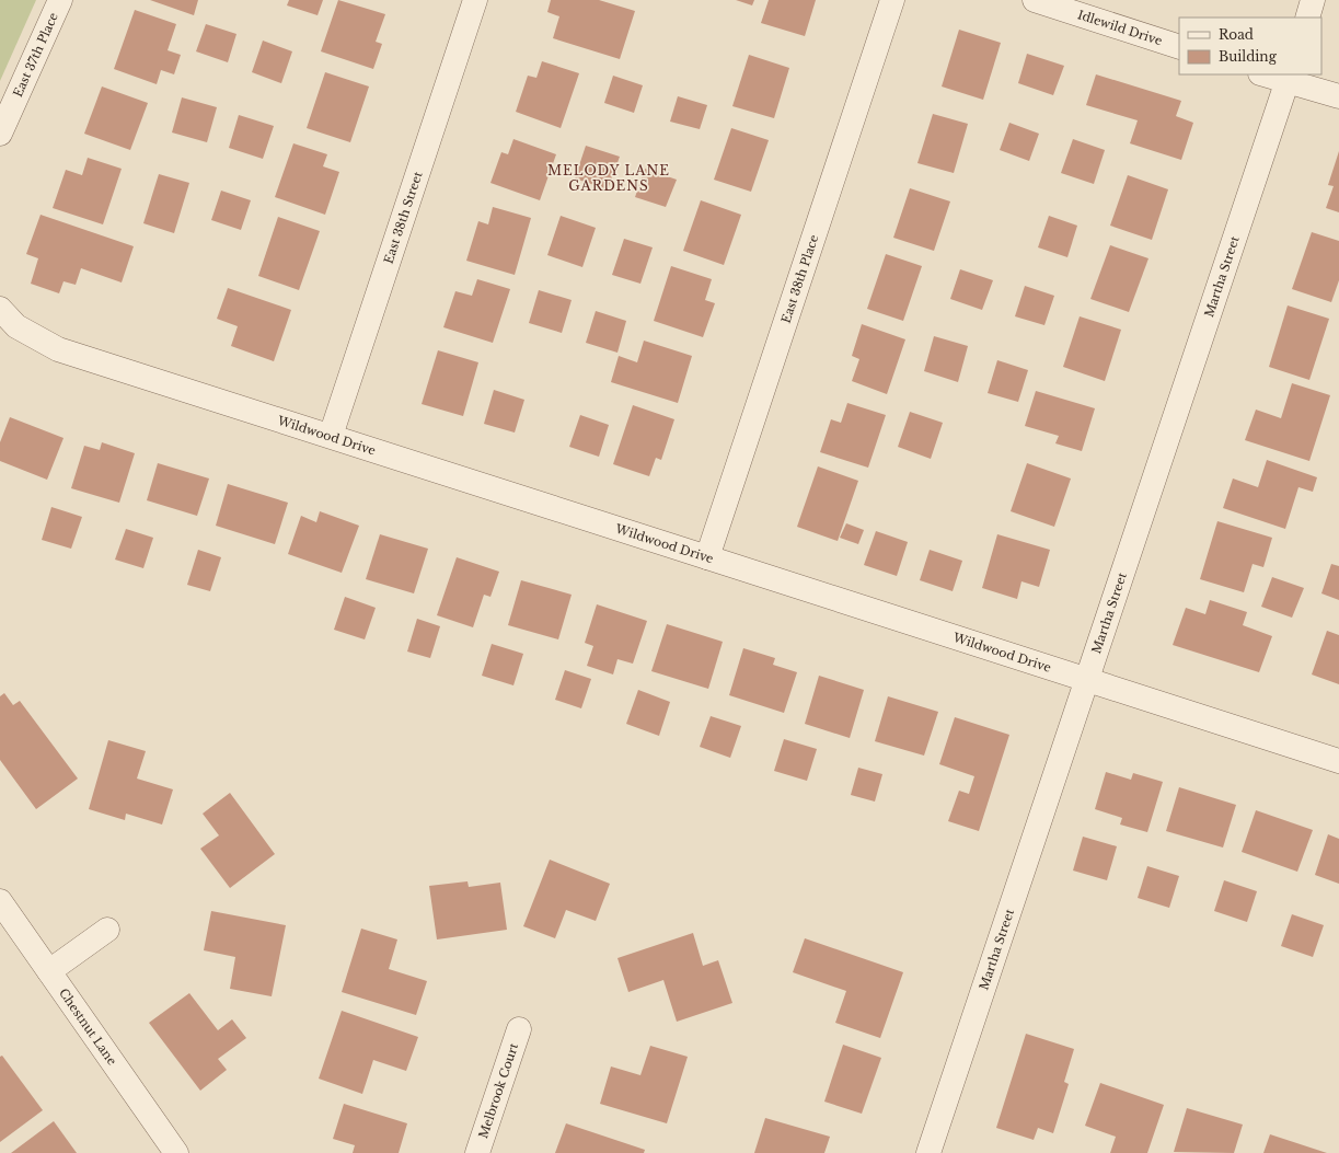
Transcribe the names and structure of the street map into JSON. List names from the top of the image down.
{
  "streets": {
    "street": [
      "Idlewild Drive",
      "East 37th Place",
      "East 38th Street",
      "Martha Street",
      "East 38th Place",
      "Wildwood Drive",
      "Chestnut Lane",
      "Melbrook Court"
    ]
  },
  "crossings": [
    ["East 38th Street", "Wildwood Drive"],
    ["Martha Street", "Wildwood Drive"],
    ["East 38th Place", "Wildwood Drive"]
  ],
  "districts": ["MELODY LANE GARDENS"],
  "legend": ["Road", "Building"]
}
